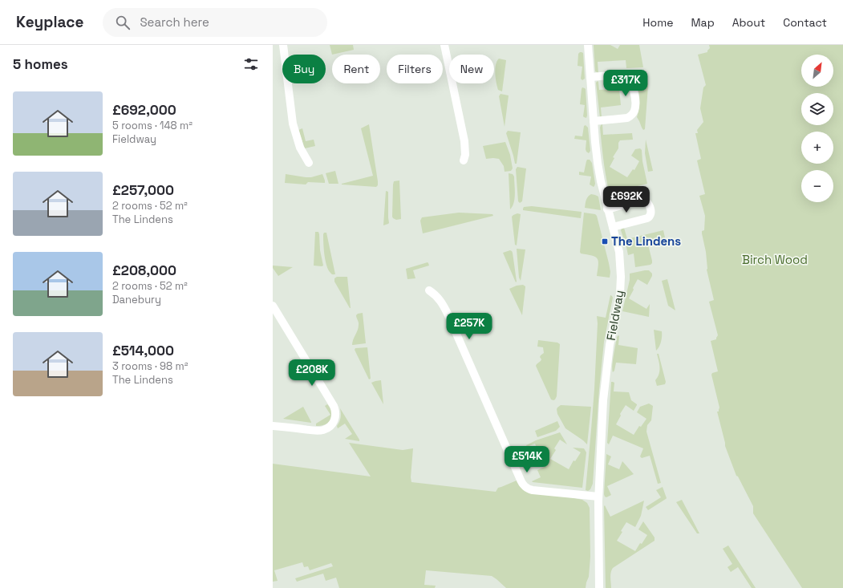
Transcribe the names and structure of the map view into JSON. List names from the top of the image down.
{
  "streets": {
    "street": ["Fieldway"]
  },
  "parks": ["Birch Wood"],
  "places": {
    "transit": ["The Lindens"]
  },
  "north": "top right",
  "page": {
    "header": "Keyplace",
    "search": "Search here",
    "nav": [
      "Home",
      "Map",
      "About",
      "Contact"
    ],
    "heading": "5 homes",
    "map_buttons": ["+", "−"],
    "chip": [
      "Buy",
      "Rent",
      "Filters",
      "New"
    ],
    "price": [
      "£317K",
      "£692K",
      "£257K",
      "£208K",
      "£514K"
    ],
    "list": [
      {
        "name": "£692,000",
        "note": "5 rooms · 148 m² · Fieldway"
      },
      {
        "name": "£257,000",
        "note": "2 rooms · 52 m² · The Lindens"
      },
      {
        "name": "£208,000",
        "note": "2 rooms · 52 m² · Danebury"
      },
      {
        "name": "£514,000",
        "note": "3 rooms · 98 m² · The Lindens"
      }
    ]
  }
}
